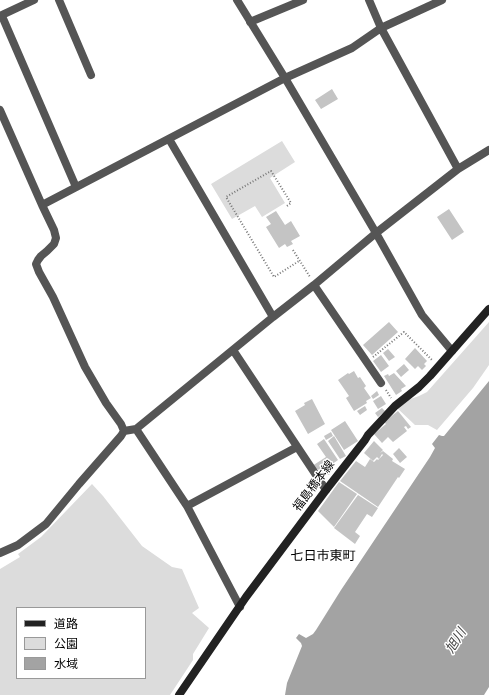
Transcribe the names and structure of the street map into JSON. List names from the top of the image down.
{
  "streets": {
    "main road": ["福島橋本線"]
  },
  "districts": ["七日市東町"],
  "water": ["旭川"],
  "legend": ["道路", "公園", "水域"]
}
